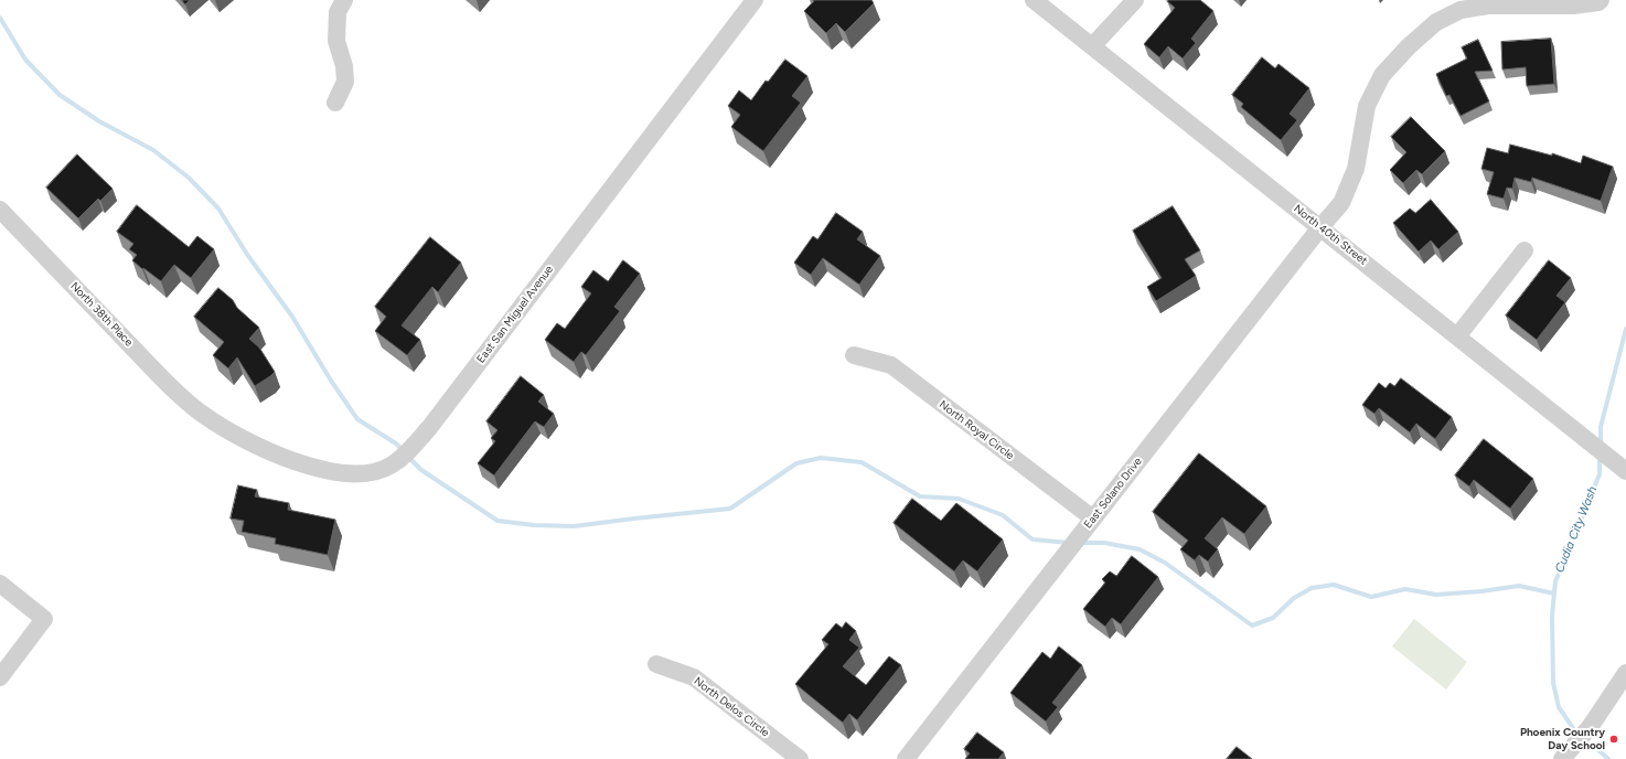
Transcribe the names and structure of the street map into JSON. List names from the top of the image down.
{
  "streets": {
    "street": [
      "North 40th Street",
      "North 38th Place",
      "East San Miguel Avenue",
      "North Royal Circle",
      "East Solano Drive",
      "North Delos Circle"
    ]
  },
  "crossings": [
    ["North 40th Street", "East Solano Drive"],
    ["North 38th Place", "East San Miguel Avenue"],
    ["North Royal Circle", "East Solano Drive"]
  ],
  "water": ["Cudia City Wash"],
  "places": ["Phoenix Country Day School"]
}
